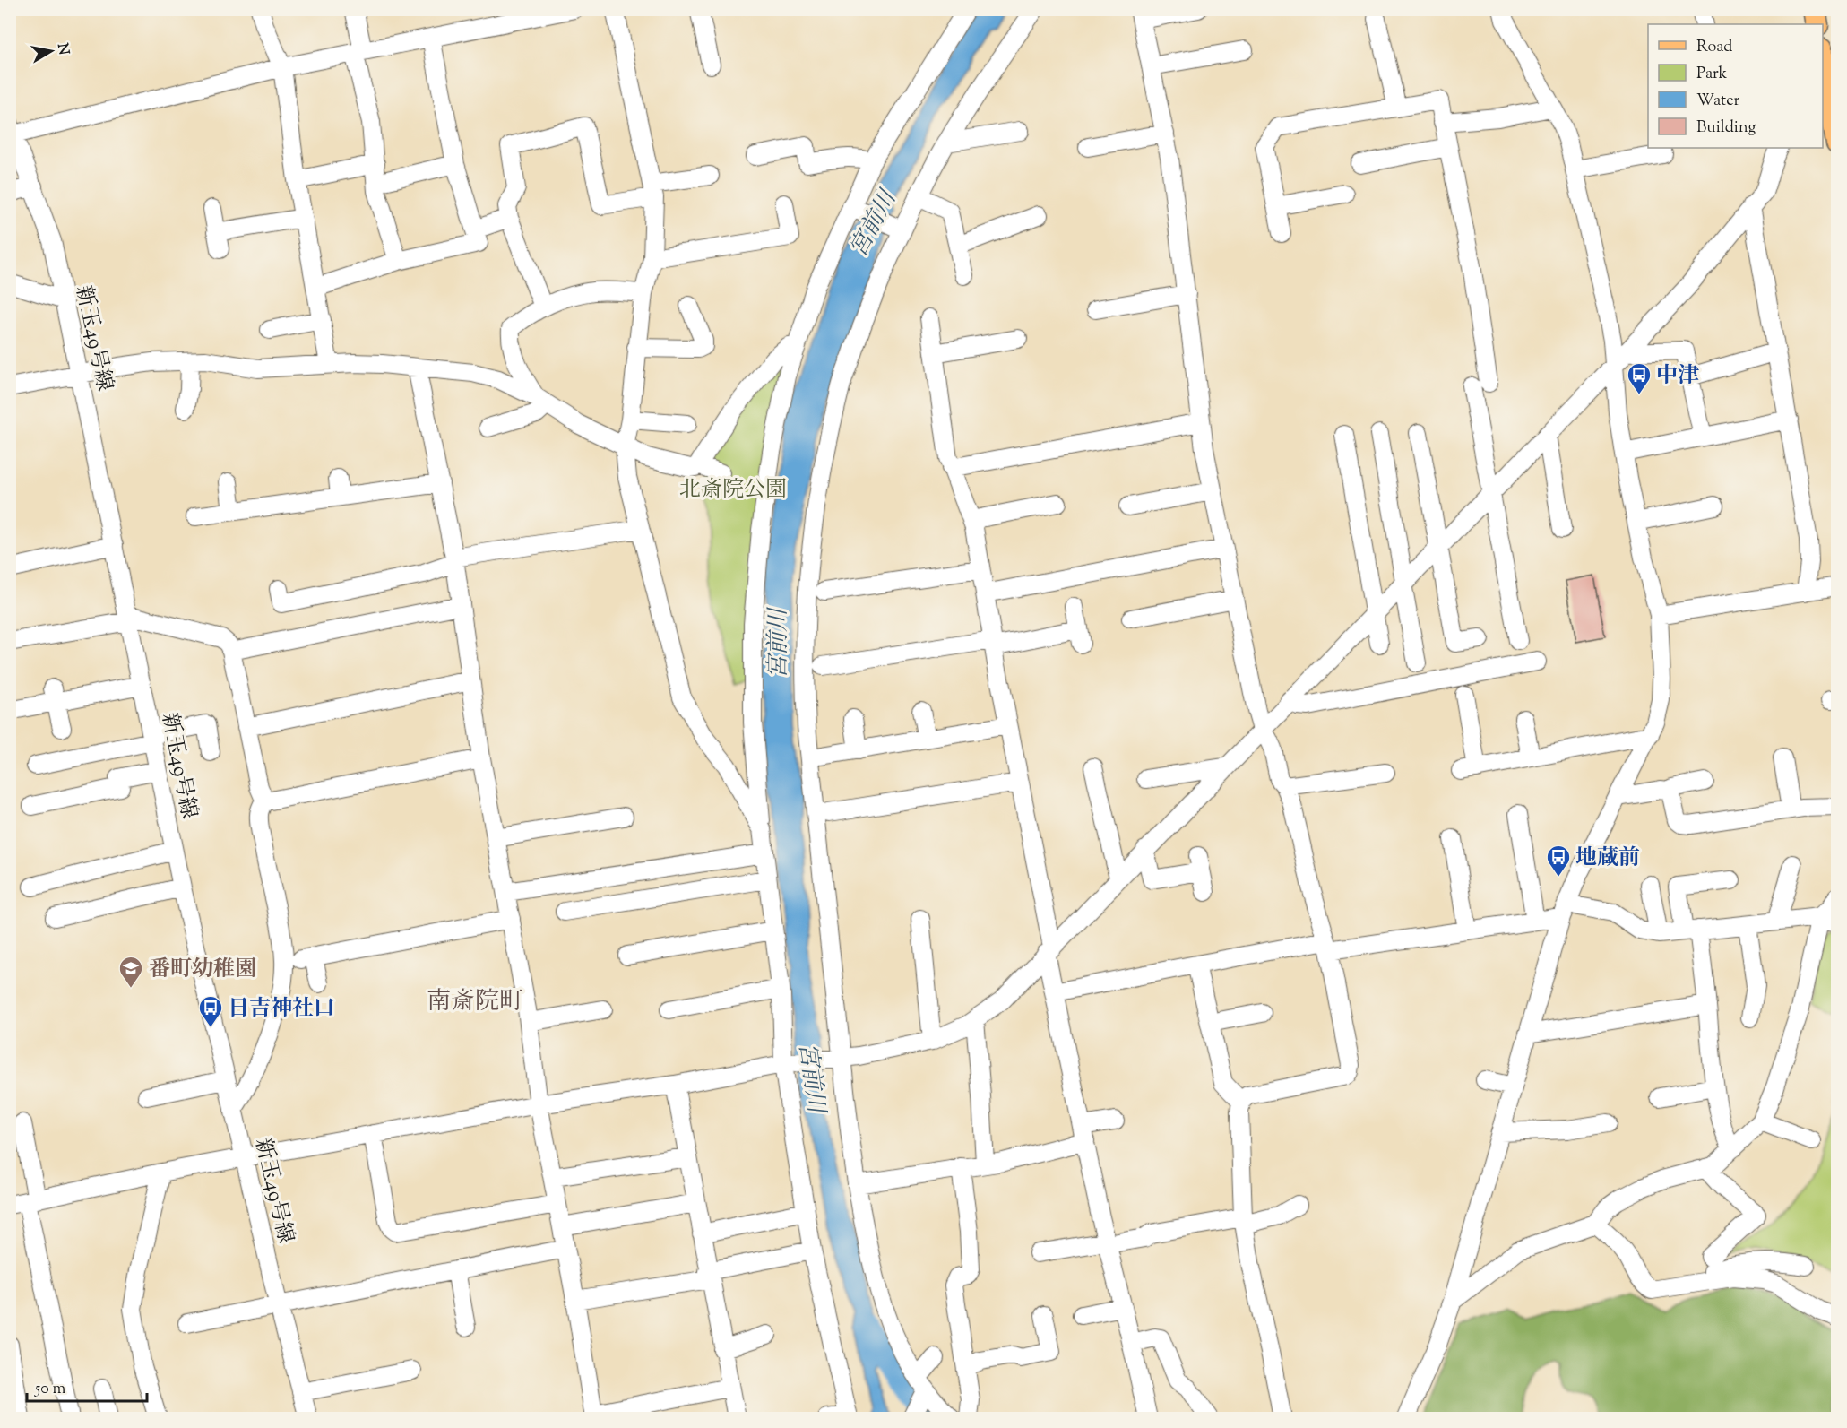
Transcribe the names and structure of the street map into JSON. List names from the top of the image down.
{
  "streets": {
    "street": ["新玉49号線"]
  },
  "districts": ["南斎院町"],
  "water": ["宮前川"],
  "parks": ["北斎院公園"],
  "places": {
    "bus stop": ["中津", "地蔵前", "日吉神社口"],
    "school or university": ["番町幼稚園"]
  },
  "legend": [
    "Road",
    "Park",
    "Water",
    "Building"
  ],
  "scale_bar": "50 m",
  "north": "right"
}
